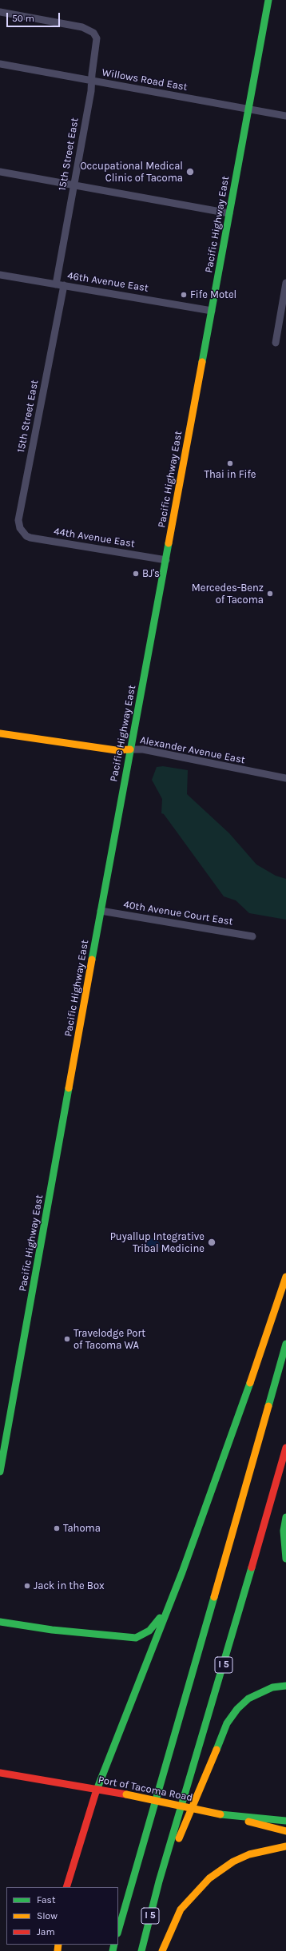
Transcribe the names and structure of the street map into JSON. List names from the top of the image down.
{
  "streets": {
    "main road": [
      "Pacific Highway East",
      "Alexander Avenue East",
      "I 5",
      "Port of Tacoma Road"
    ],
    "street": [
      "Willows Road East",
      "15th Street East",
      "46th Avenue East",
      "44th Avenue East",
      "40th Avenue Court East"
    ]
  },
  "crossings": [
    ["Willows Road East", "15th Street East"],
    ["Willows Road East", "Pacific Highway East"],
    ["15th Street East", "46th Avenue East"],
    ["15th Street East", "44th Avenue East"],
    ["Pacific Highway East", "46th Avenue East"],
    ["Pacific Highway East", "44th Avenue East"],
    ["Pacific Highway East", "Alexander Avenue East"],
    ["Pacific Highway East", "40th Avenue Court East"]
  ],
  "places": [
    "Occupational Medical Clinic of Tacoma",
    "Fife Motel",
    "Thai in Fife",
    "BJ's",
    "Mercedes-Benz of Tacoma",
    "Puyallup Integrative Tribal Medicine",
    "Travelodge Port of Tacoma WA",
    "Tahoma",
    "Jack in the Box"
  ],
  "legend": ["Fast", "Slow", "Jam"],
  "scale_bar": "50 m"
}
